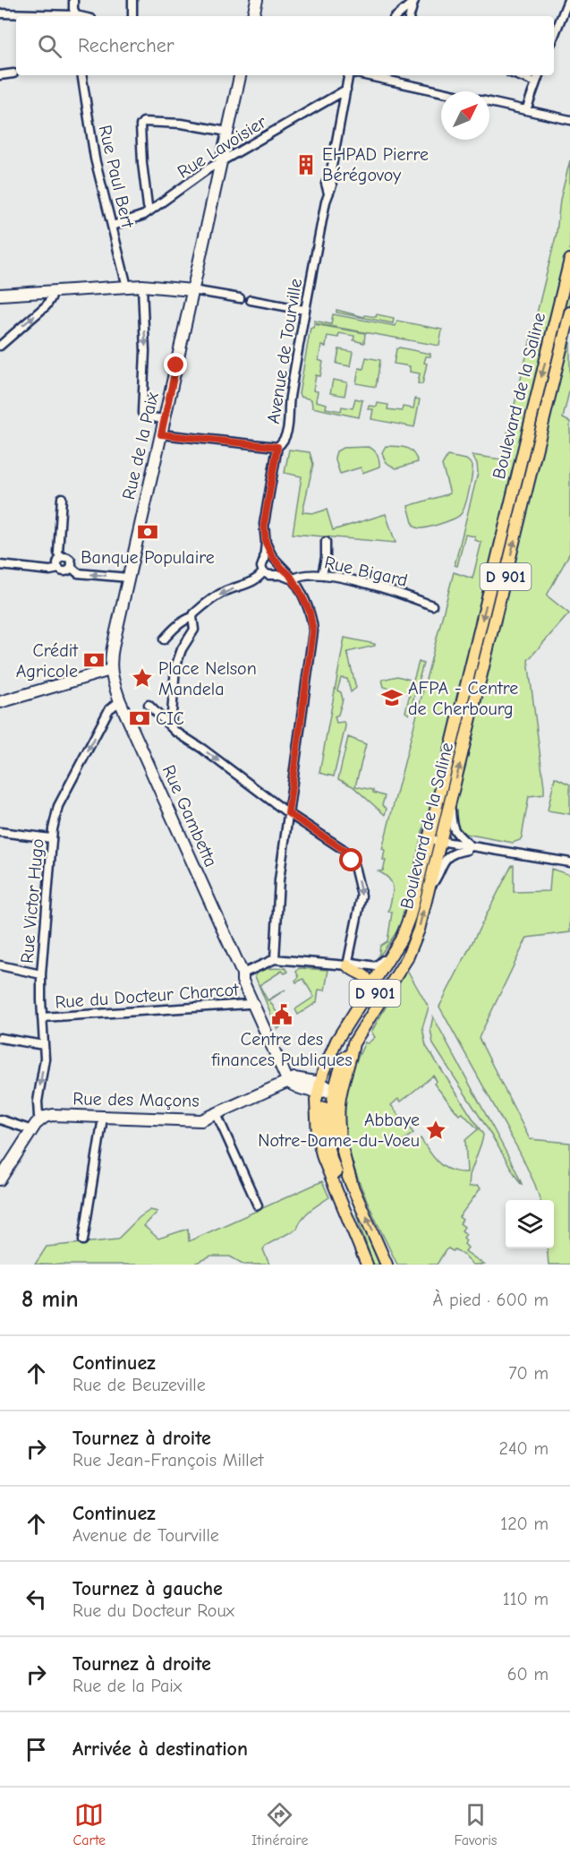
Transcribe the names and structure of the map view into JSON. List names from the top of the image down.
{
  "streets": {
    "main road": [
      "Boulevard de la Saline",
      "Rue de la Paix",
      "D 901",
      "Rue Gambetta",
      "Rue des Maçons"
    ],
    "street": [
      "Rue Lavoisier",
      "Rue Paul Bert",
      "Avenue de Tourville",
      "Rue Bigard",
      "Rue Victor Hugo",
      "Rue du Docteur Charcot"
    ]
  },
  "crossings": [
    ["Rue Lavoisier", "Rue Paul Bert"],
    ["Rue Lavoisier", "Avenue de Tourville"],
    ["Rue Lavoisier", "Rue de la Paix"],
    ["Boulevard de la Saline", "D 901"],
    ["Rue de la Paix", "Rue Gambetta"],
    ["Rue Gambetta", "Rue Victor Hugo"],
    ["Rue Victor Hugo", "Rue du Docteur Charcot"],
    ["Rue Victor Hugo", "Rue des Maçons"]
  ],
  "one_way": ["Rue Victor Hugo"],
  "places": {
    "building": ["EHPAD Pierre Bérégovoy"],
    "bank": ["Banque Populaire", "Crédit Agricole", "CIC"],
    "place": ["Place Nelson Mandela", "Abbaye Notre-Dame-du-Voeu"],
    "school or university": ["AFPA - Centre de Cherbourg"],
    "public building": ["Centre des finances Publiques"]
  },
  "north": "top right",
  "page": {
    "search": "Rechercher",
    "heading": ["8 min", "À pied · 600 m"],
    "list": [
      ["Continuez", "Rue de Beuzeville", "70 m"],
      ["Tournez à droite", "Rue Jean-François Millet", "240 m"],
      ["Continuez", "Avenue de Tourville", "120 m"],
      ["Tournez à gauche", "Rue du Docteur Roux", "110 m"],
      ["Tournez à droite", "Rue de la Paix", "60 m"],
      "Arrivée à destination"
    ],
    "nav": ["Carte", "Itinéraire", "Favoris"]
  }
}
